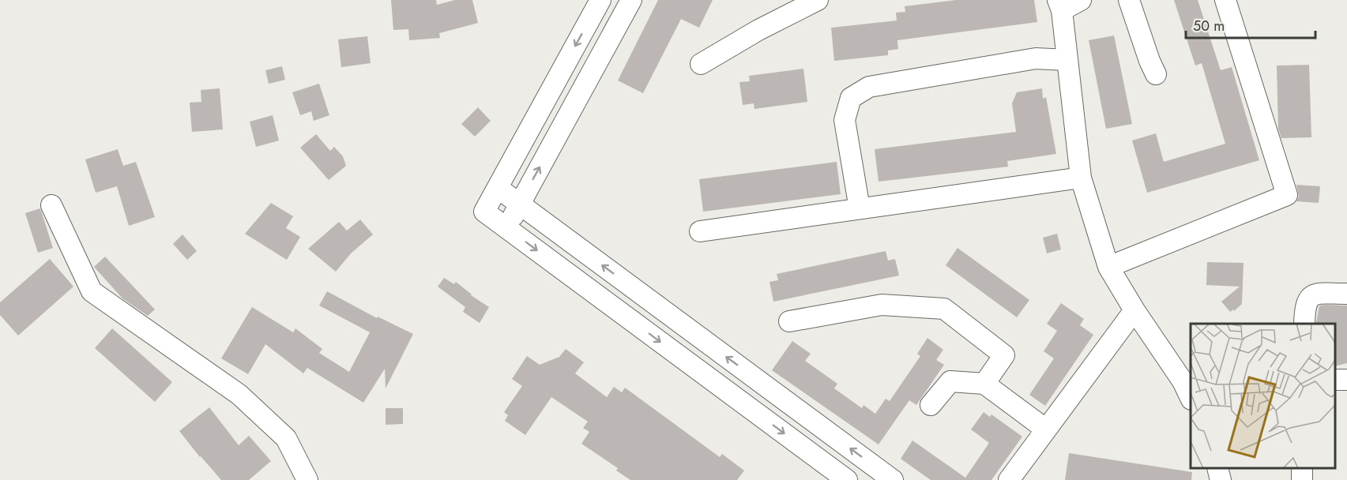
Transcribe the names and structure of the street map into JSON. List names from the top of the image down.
{
  "scale_bar": "50 m"
}
